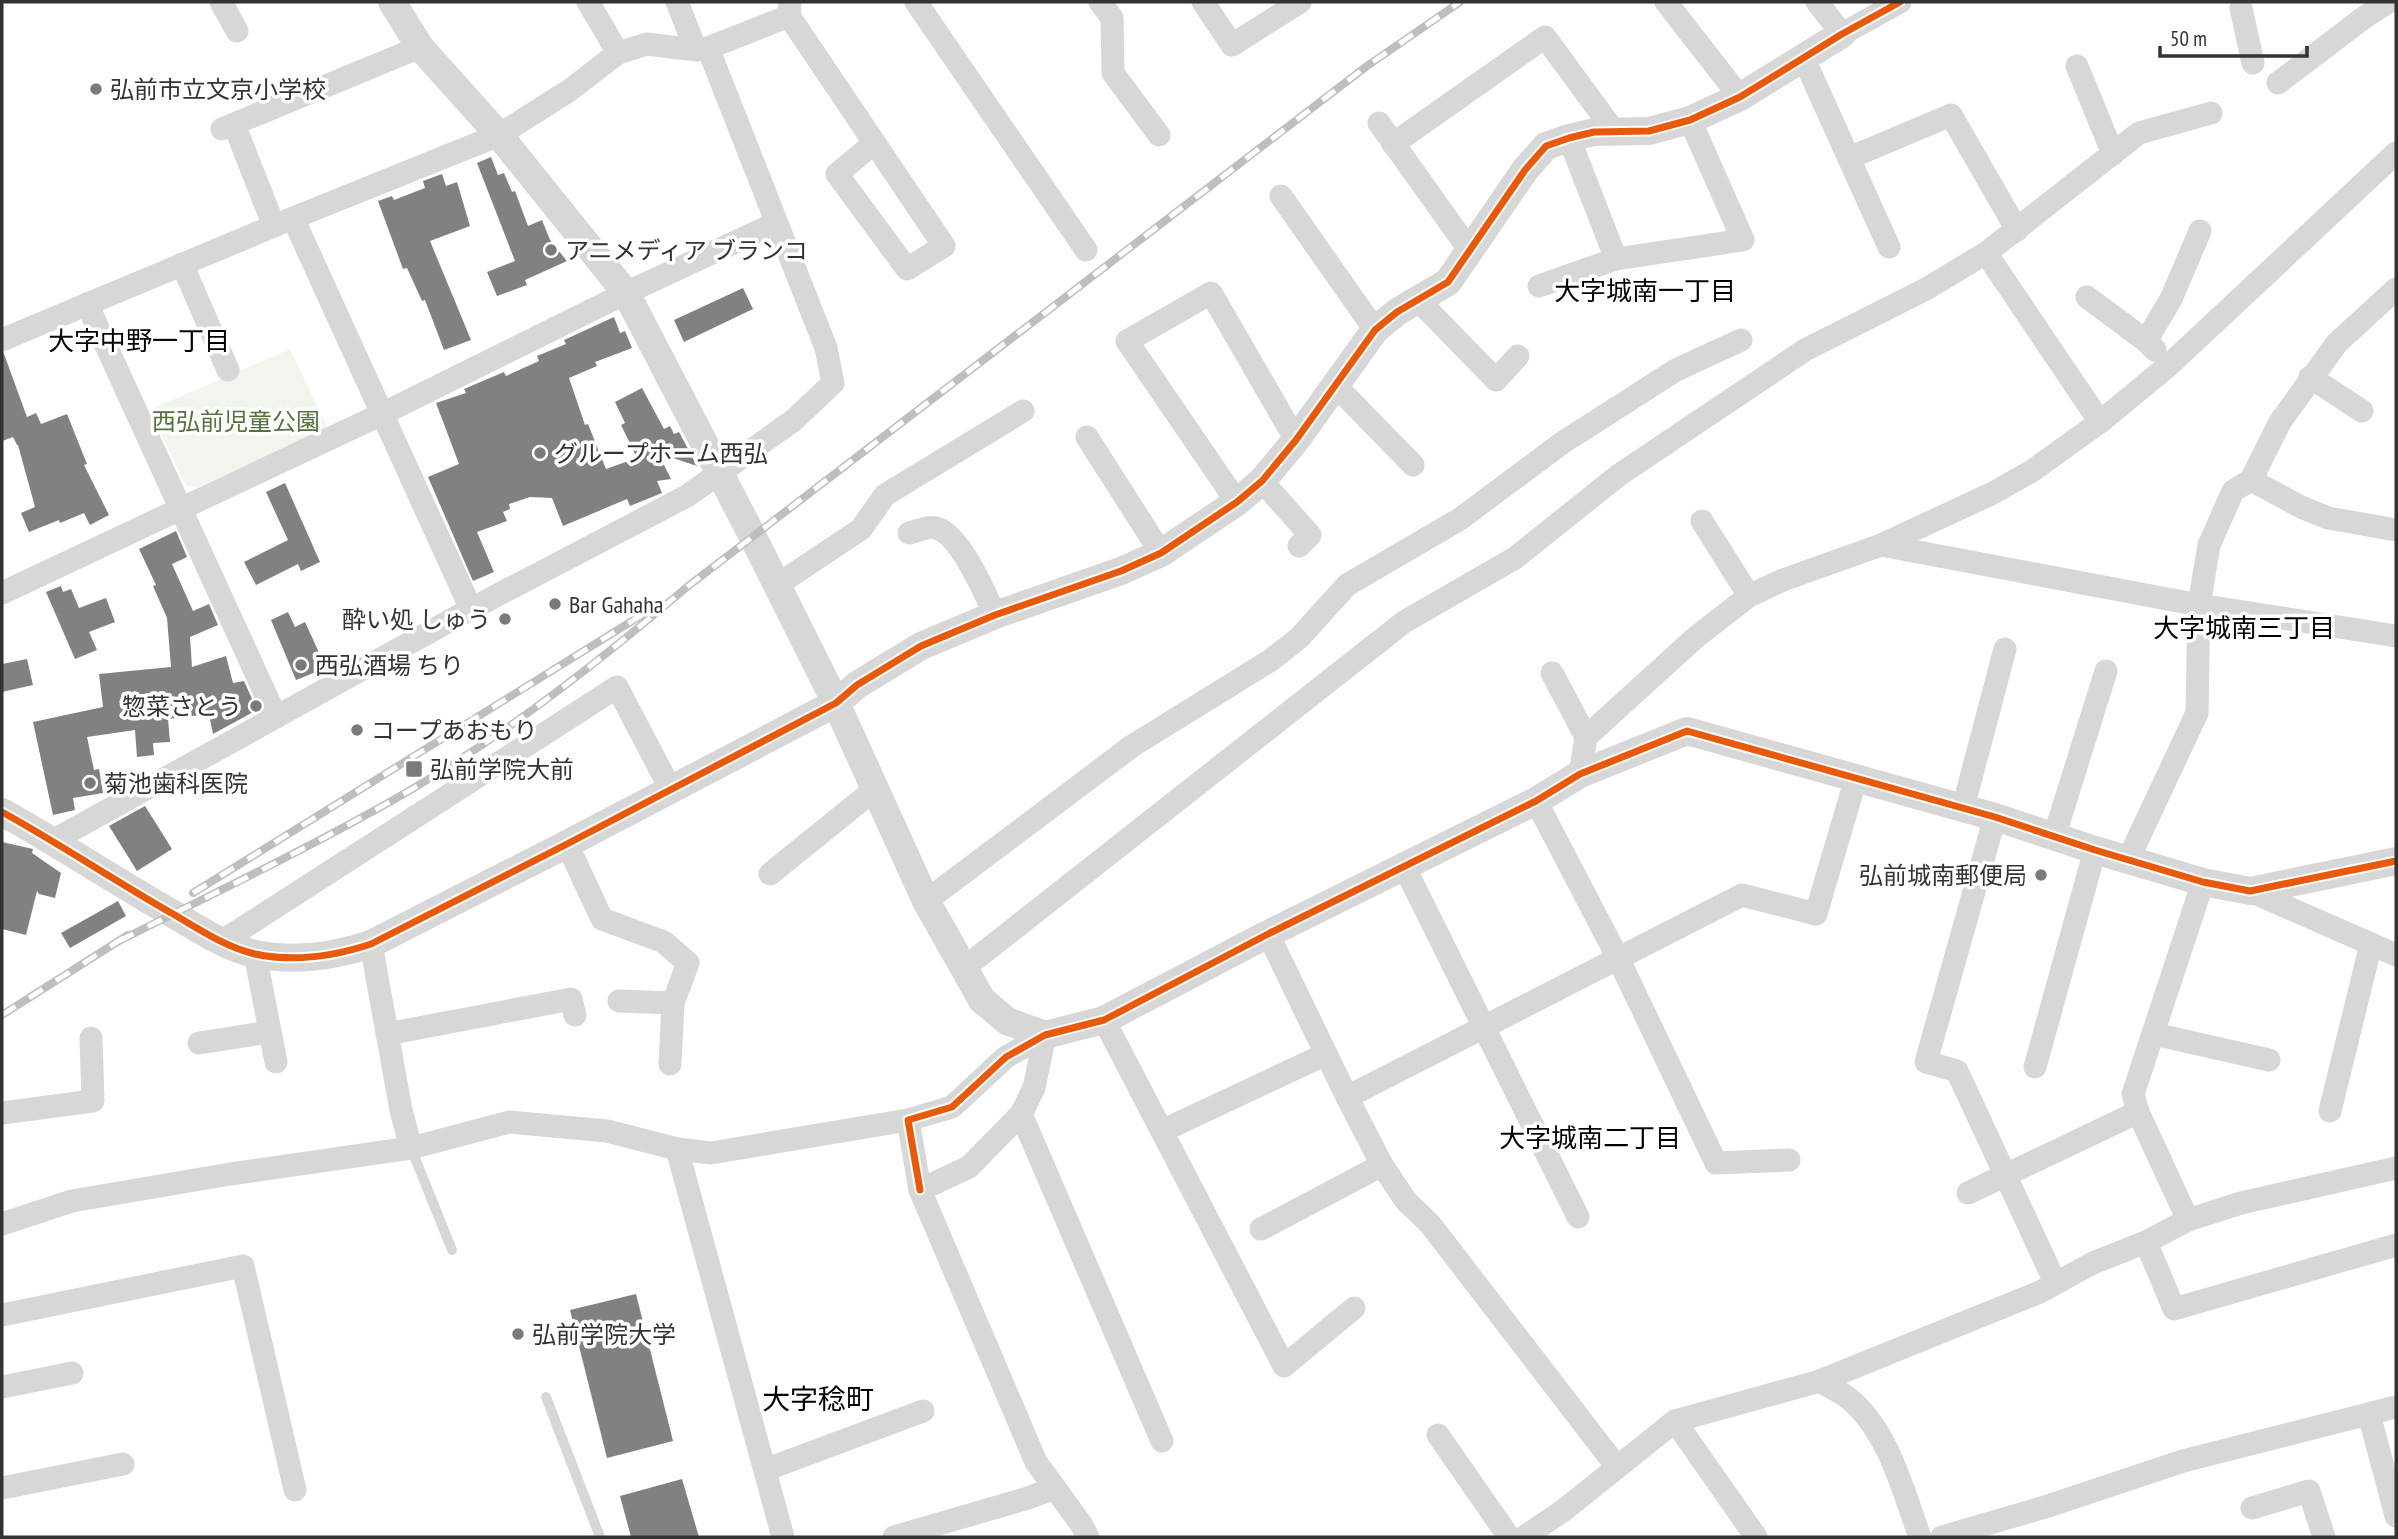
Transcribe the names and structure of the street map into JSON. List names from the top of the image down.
{
  "districts": [
    "大字城南一丁目",
    "大字中野一丁目",
    "大字城南三丁目",
    "大字城南二丁目",
    "大字稔町"
  ],
  "parks": ["西弘前児童公園"],
  "places": {
    "other": [
      "弘前市立文京小学校",
      "アニメディア ブランコ",
      "グループホーム西弘",
      "Bar Gahaha",
      "酔い処 しゅう",
      "西弘酒場 ちり",
      "惣菜さとう",
      "コープあおもり",
      "菊池歯科医院",
      "弘前城南郵便局",
      "弘前学院大学"
    ],
    "transit": ["弘前学院大前"]
  },
  "scale_bar": "50 m"
}
